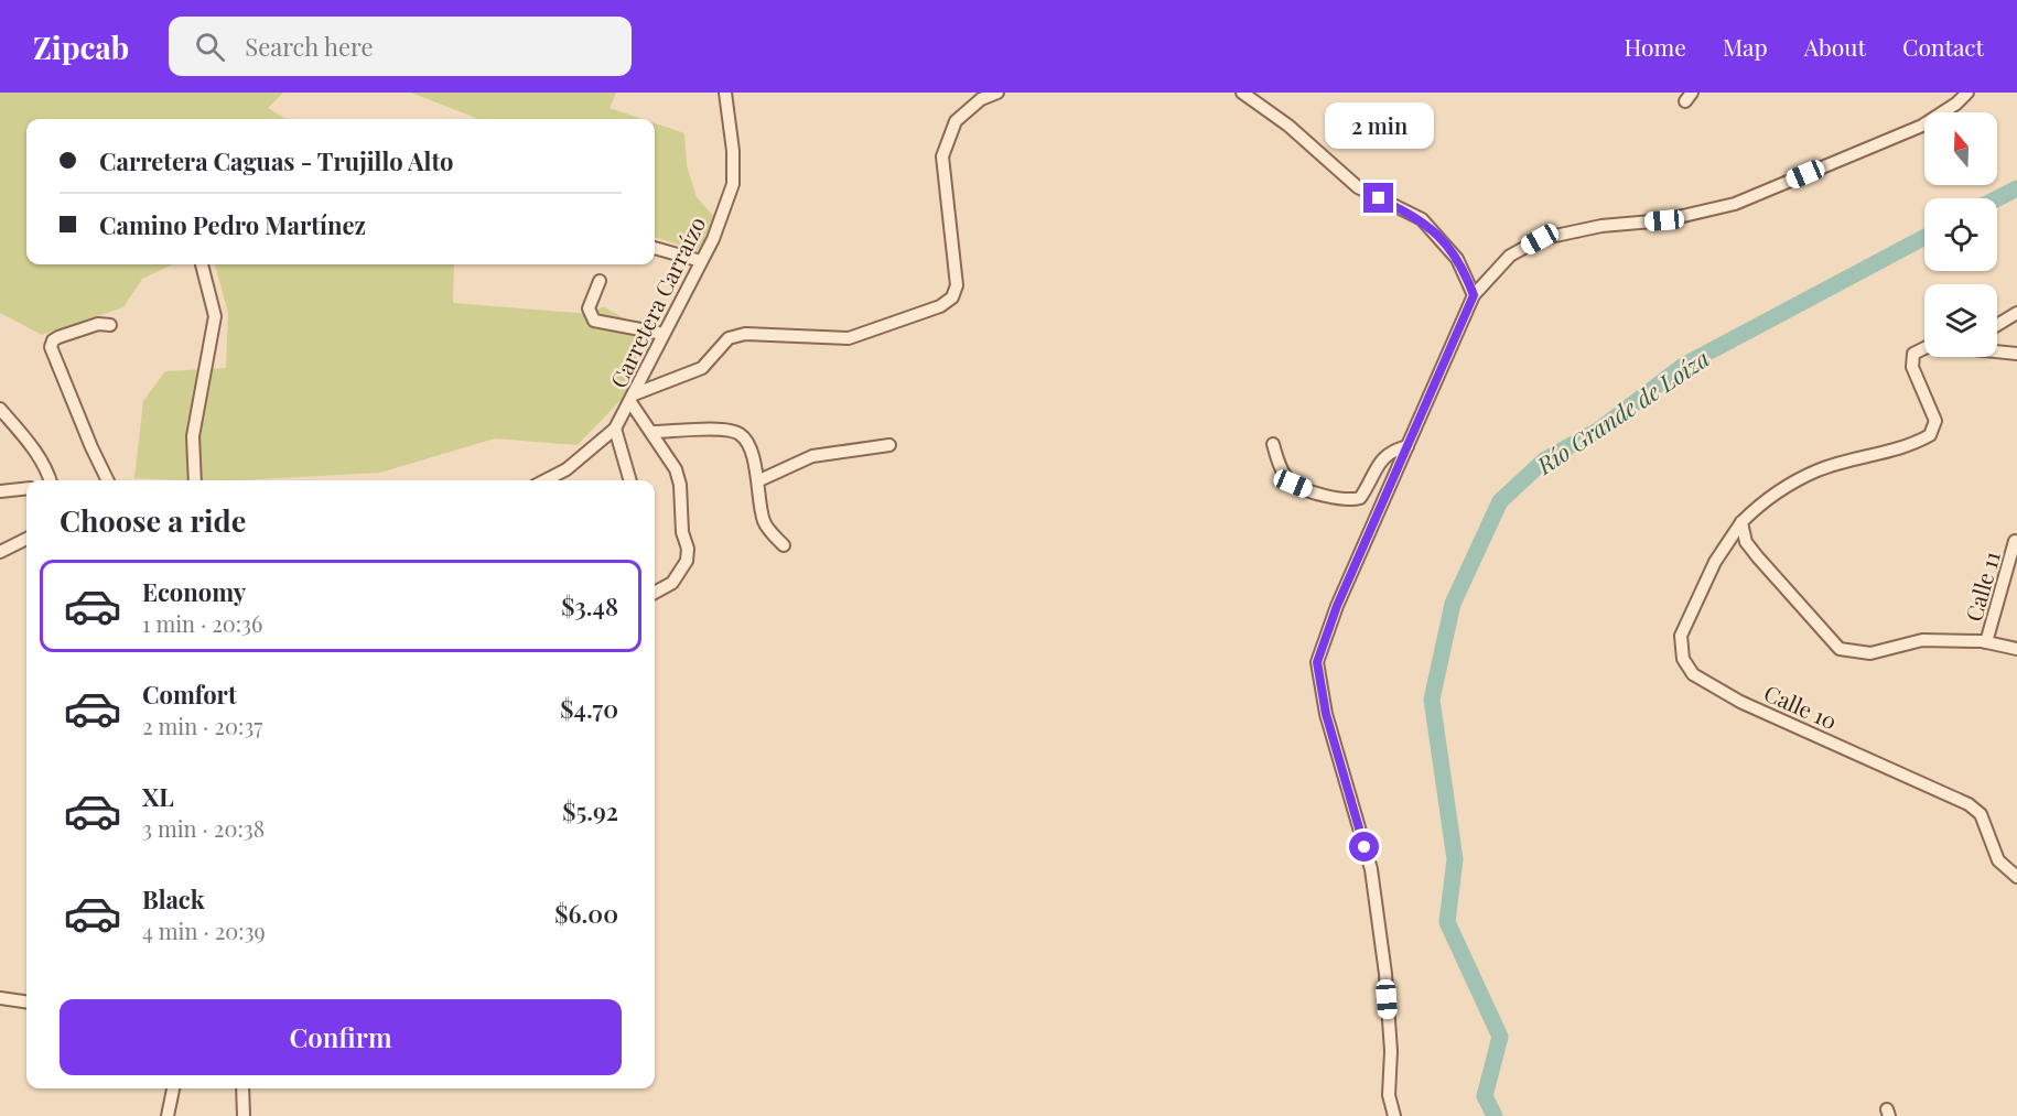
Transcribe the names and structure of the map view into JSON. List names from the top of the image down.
{
  "streets": {
    "street": ["Carretera Carraízo", "Calle 11", "Calle 10"]
  },
  "water": ["Río Grande de Loíza"],
  "north": "top",
  "page": {
    "header": "Zipcab",
    "search": "Search here",
    "nav": [
      "Home",
      "Map",
      "About",
      "Contact"
    ],
    "bubble": "2 min",
    "banner": ["Carretera Caguas - Trujillo Alto", "Camino Pedro Martínez"],
    "heading": "Choose a ride",
    "list": [
      {
        "name": "Economy",
        "note": "1 min · 20:36",
        "value": "$3.48"
      },
      {
        "name": "Comfort",
        "note": "2 min · 20:37",
        "value": "$4.70"
      },
      {
        "name": "XL",
        "note": "3 min · 20:38",
        "value": "$5.92"
      },
      {
        "name": "Black",
        "note": "4 min · 20:39",
        "value": "$6.00"
      }
    ],
    "buttons": "Confirm"
  }
}
